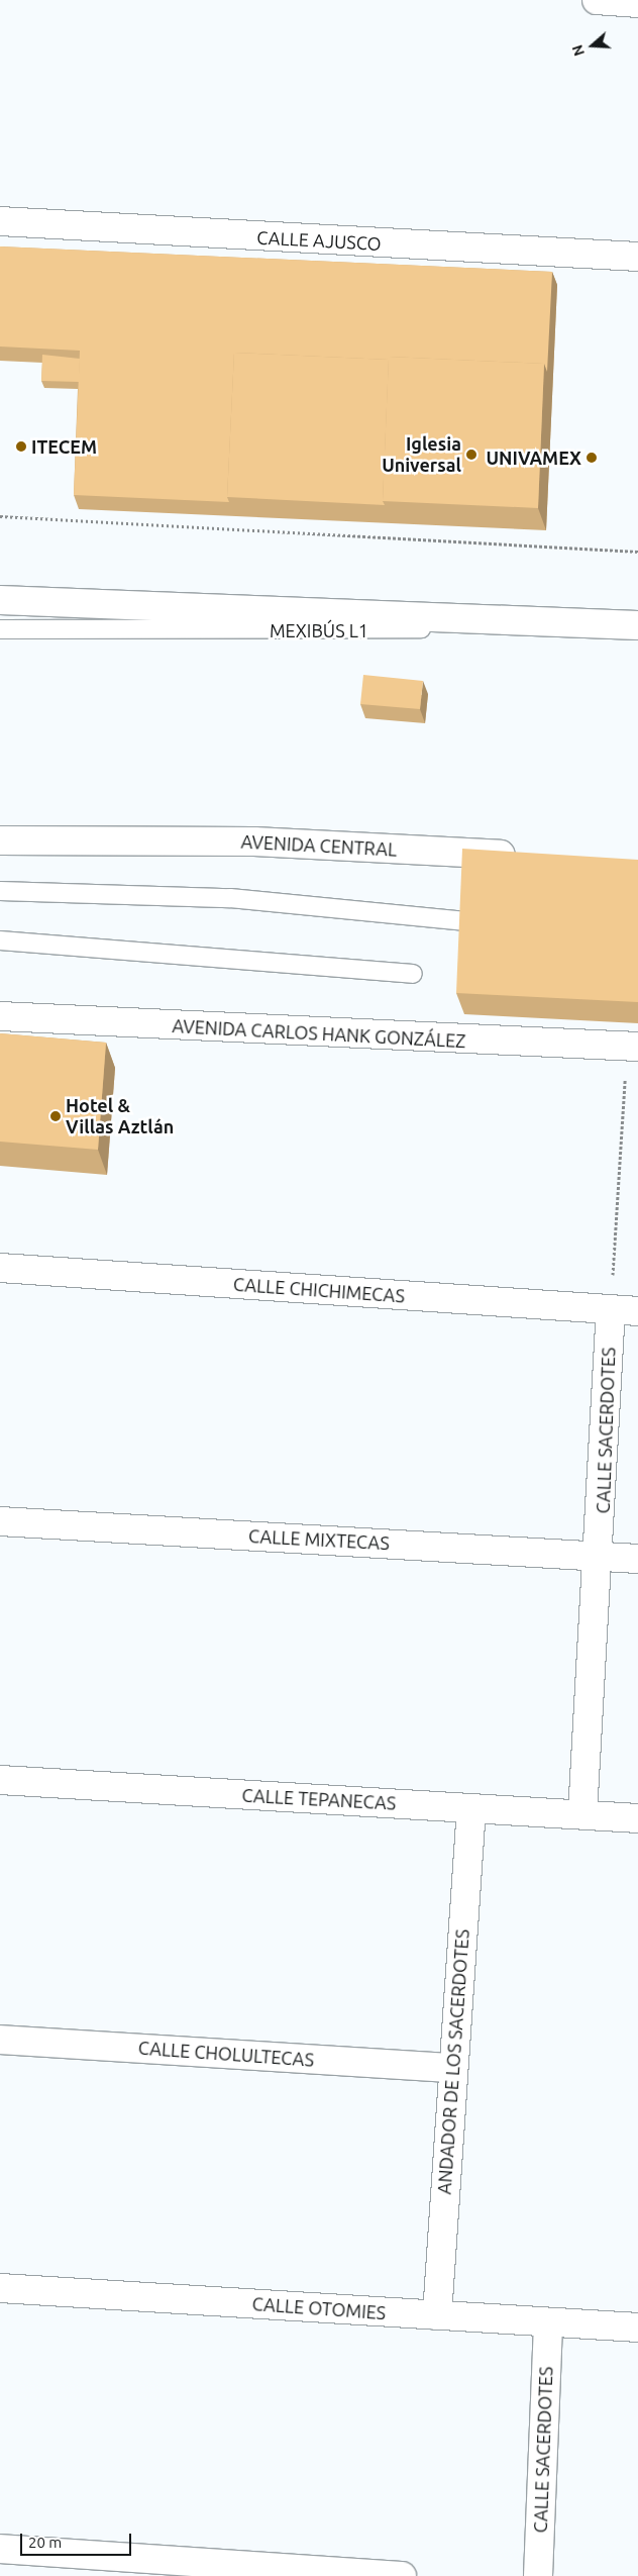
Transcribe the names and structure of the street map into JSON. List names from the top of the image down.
{
  "streets": {
    "main road": [
      "CALLE AJUSCO",
      "AVENIDA CENTRAL",
      "AVENIDA CARLOS HANK GONZÁLEZ",
      "CALLE CHICHIMECAS",
      "CALLE SACERDOTES",
      "CALLE MIXTECAS",
      "CALLE TEPANECAS",
      "CALLE CHOLULTECAS",
      "ANDADOR DE LOS SACERDOTES",
      "CALLE OTOMIES"
    ],
    "lane": ["MEXIBÚS L1"]
  },
  "crossings": [
    ["CALLE CHICHIMECAS", "CALLE SACERDOTES"],
    ["CALLE SACERDOTES", "CALLE MIXTECAS"],
    ["CALLE SACERDOTES", "CALLE TEPANECAS"],
    ["CALLE SACERDOTES", "CALLE OTOMIES"],
    ["CALLE TEPANECAS", "ANDADOR DE LOS SACERDOTES"],
    ["CALLE CHOLULTECAS", "ANDADOR DE LOS SACERDOTES"],
    ["ANDADOR DE LOS SACERDOTES", "CALLE OTOMIES"]
  ],
  "places": [
    "ITECEM",
    "Iglesia Universal",
    "UNIVAMEX",
    "Hotel & Villas Aztlán"
  ],
  "scale_bar": "20 m",
  "north": "left"
}
